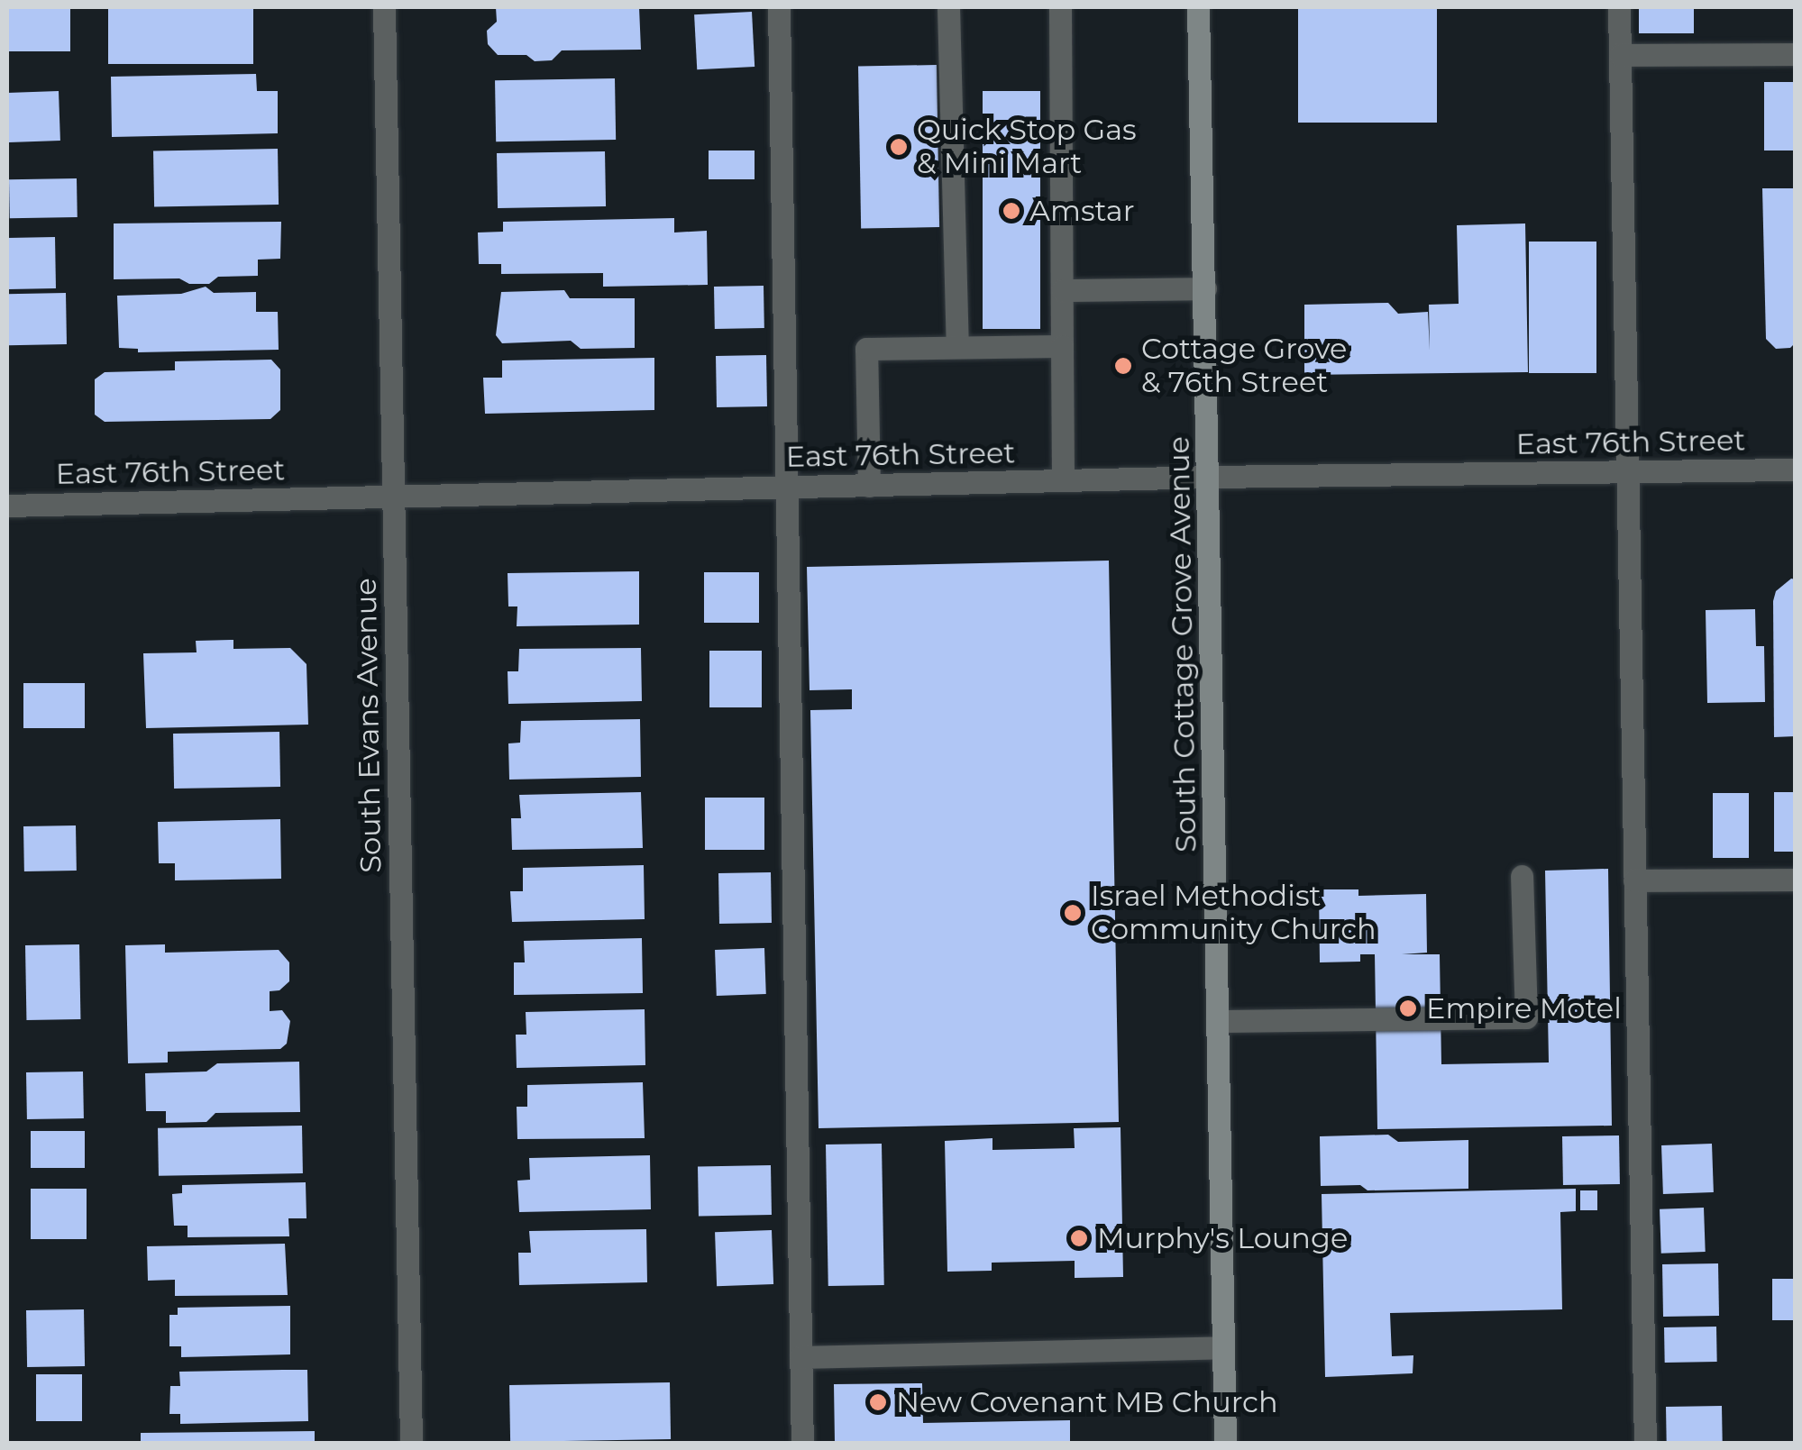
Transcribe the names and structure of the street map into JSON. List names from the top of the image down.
{
  "streets": {
    "main road": ["South Cottage Grove Avenue"],
    "street": ["East 76th Street", "South Evans Avenue"]
  },
  "crossings": [
    ["East 76th Street", "South Cottage Grove Avenue"],
    ["East 76th Street", "South Evans Avenue"]
  ],
  "places": [
    "Quick Stop Gas & Mini Mart",
    "Amstar",
    "Cottage Grove & 76th Street",
    "Israel Methodist Community Church",
    "Empire Motel",
    "Murphy's Lounge",
    "New Covenant MB Church"
  ]
}
